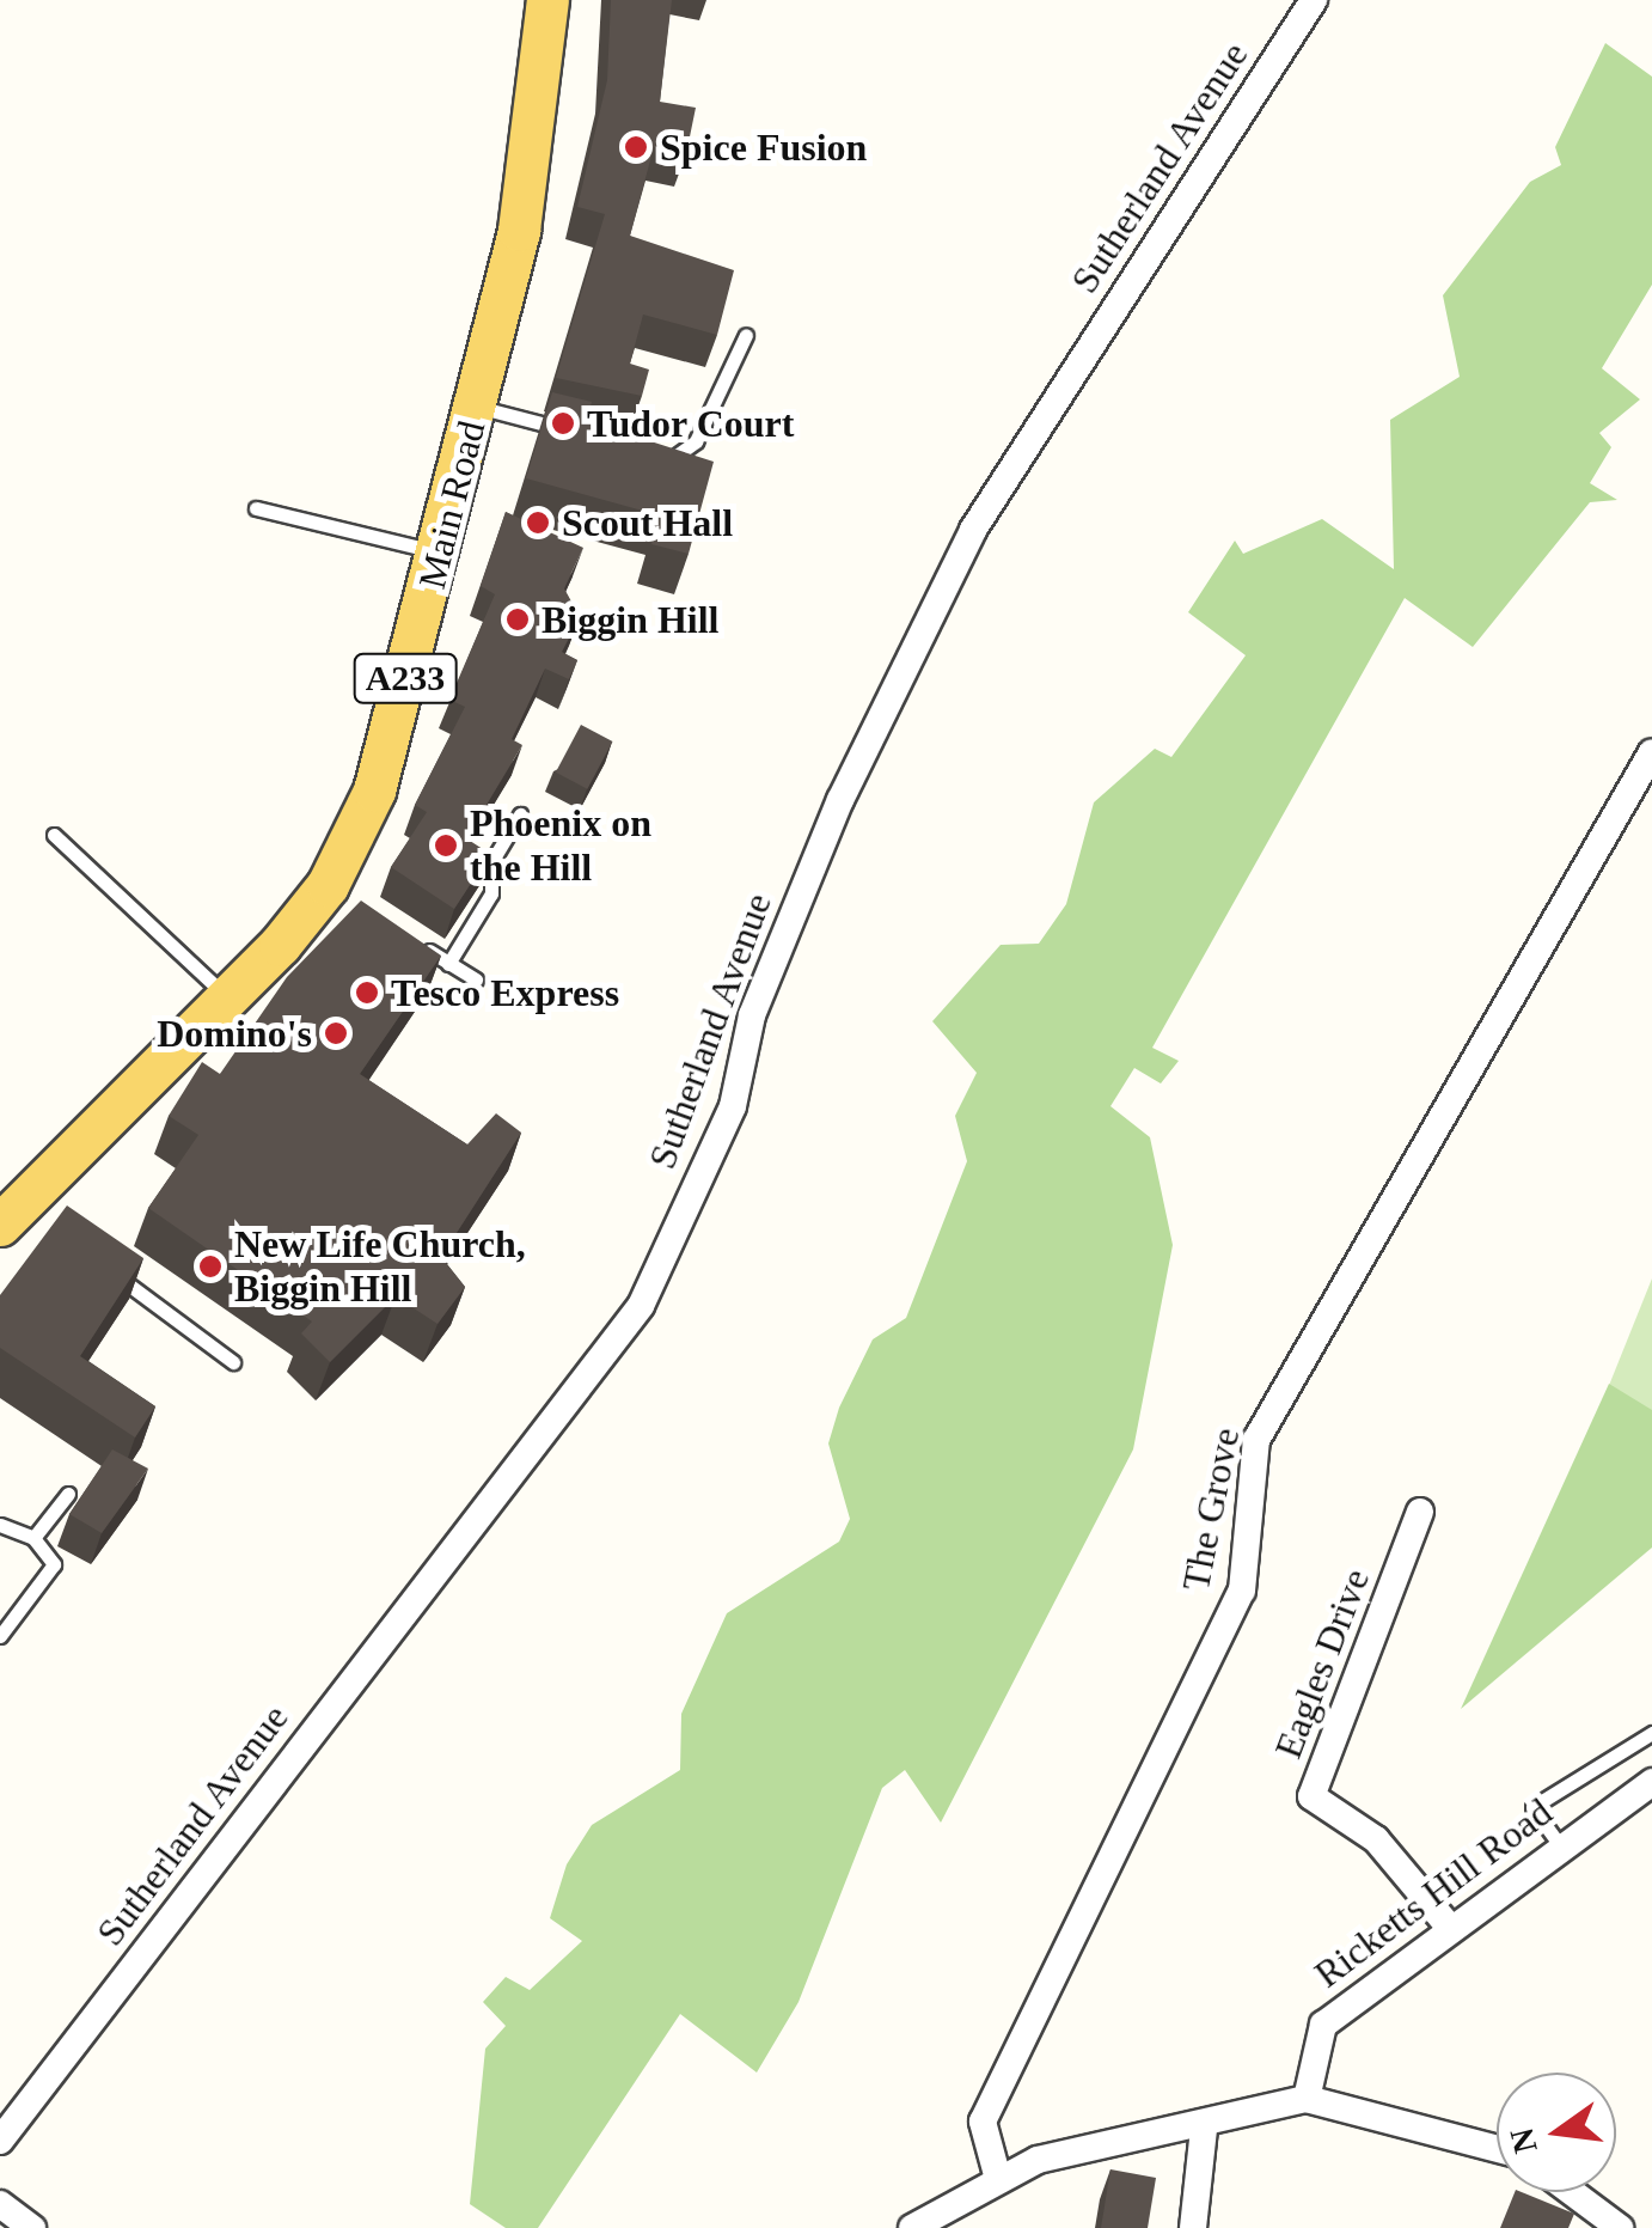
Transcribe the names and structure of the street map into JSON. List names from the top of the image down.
{
  "streets": {
    "main road": ["Main Road", "A233"],
    "street": [
      "Sutherland Avenue",
      "The Grove",
      "Eagles Drive",
      "Ricketts Hill Road"
    ]
  },
  "crossings": [
    ["Eagles Drive", "Ricketts Hill Road"]
  ],
  "places": [
    "Spice Fusion",
    "Tudor Court",
    "Scout Hall",
    "Biggin Hill",
    "Phoenix on the Hill",
    "Tesco Express",
    "Domino's",
    "New Life Church, Biggin Hill"
  ],
  "north": "left"
}
